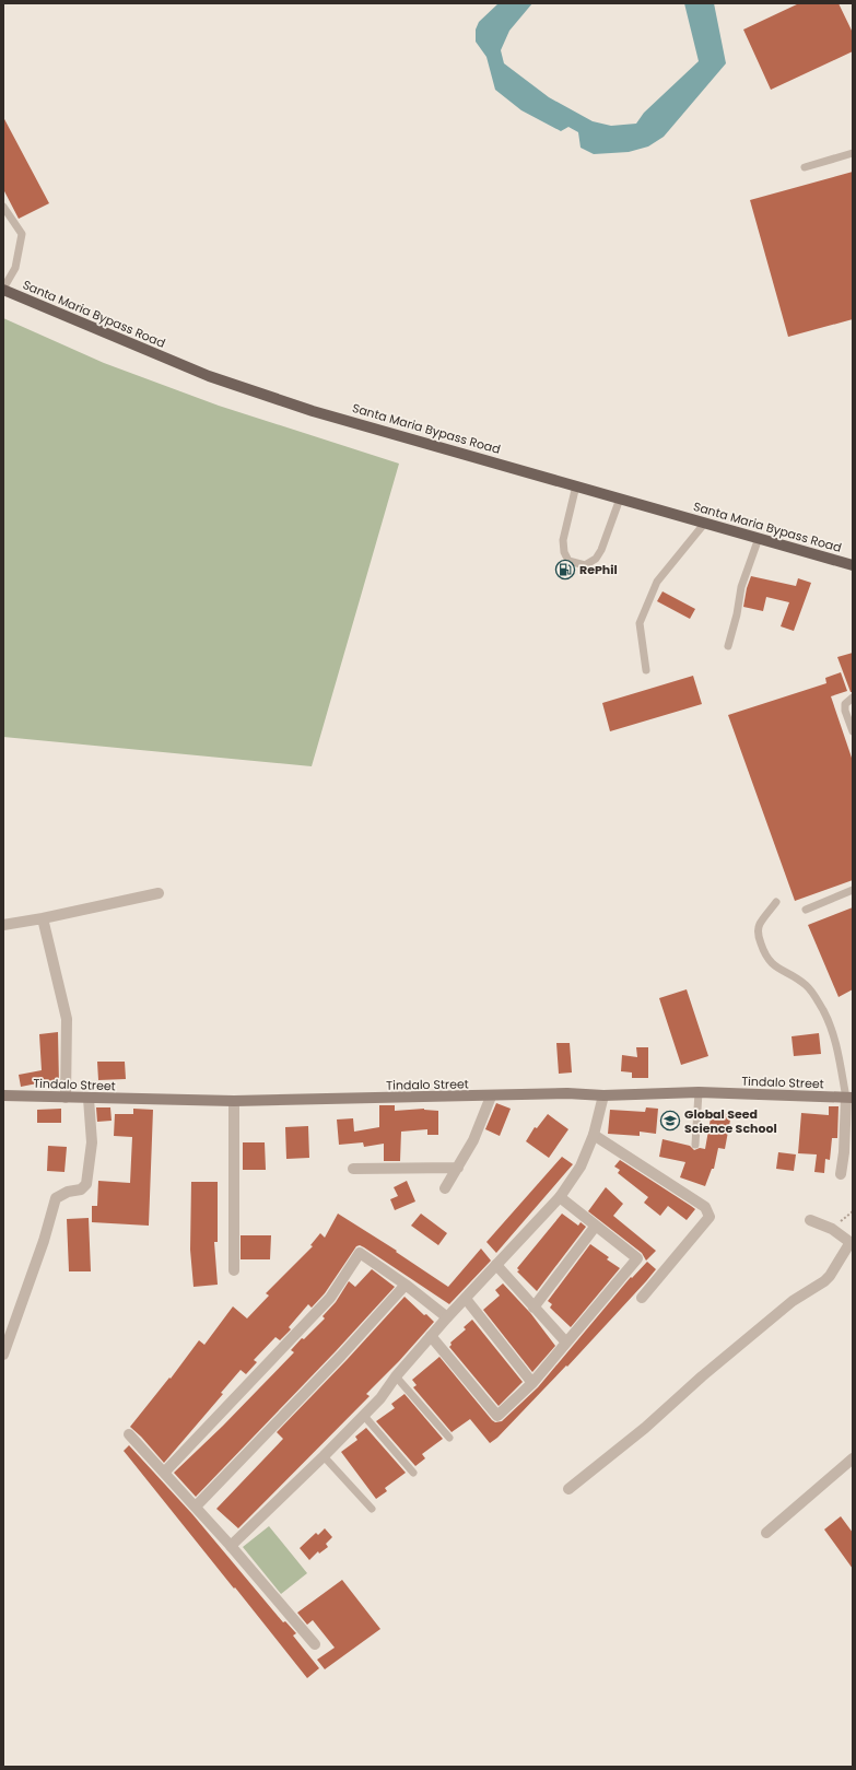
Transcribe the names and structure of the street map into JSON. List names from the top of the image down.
{
  "streets": {
    "main road": ["Santa Maria Bypass Road", "Tindalo Street"]
  },
  "places": {
    "fuel station": ["RePhil"],
    "school or university": ["Global Seed Science School"]
  }
}
